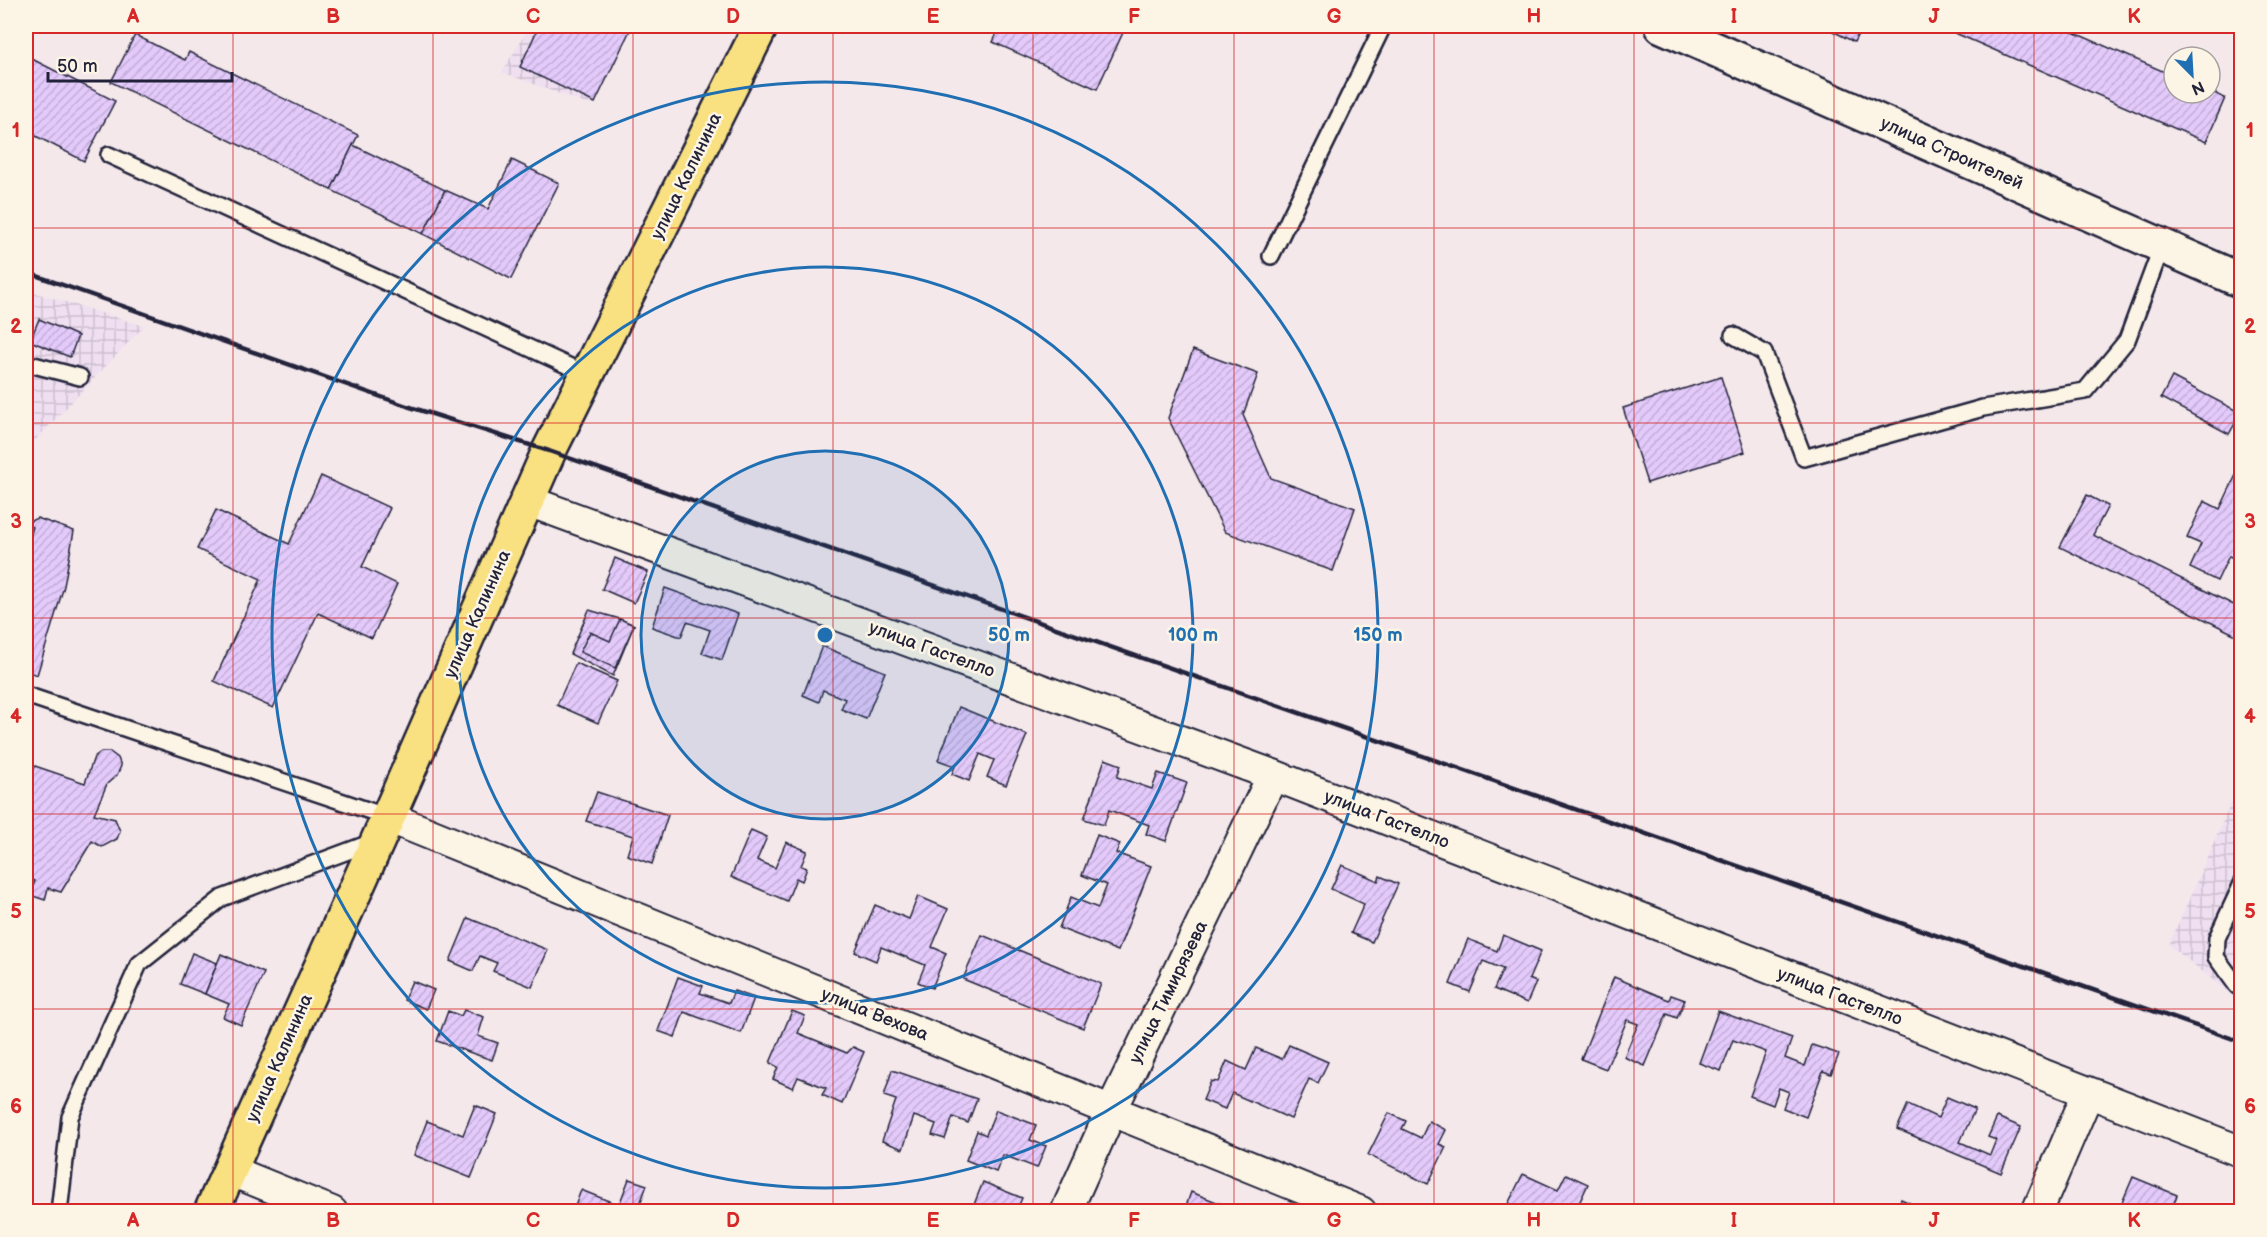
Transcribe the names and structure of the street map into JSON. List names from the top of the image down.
{
  "streets": {
    "main road": ["улица Строителей", "улица Калинина"],
    "street": ["улица Гастелло", "улица Тимирязева", "улица Вехова"]
  },
  "crossings": [
    ["улица Калинина", "улица Гастелло"],
    ["улица Калинина", "улица Вехова"],
    ["улица Гастелло", "улица Тимирязева"],
    ["улица Тимирязева", "улица Вехова"]
  ],
  "scale_bar": "50 m",
  "north": "bottom right",
  "grid": {
    "columns": [
      "A",
      "B",
      "C",
      "D",
      "E",
      "F",
      "G",
      "H",
      "I",
      "J",
      "K"
    ],
    "rows": [
      "1",
      "2",
      "3",
      "4",
      "5",
      "6"
    ]
  },
  "rings": ["50 m", "100 m", "150 m"]
}
